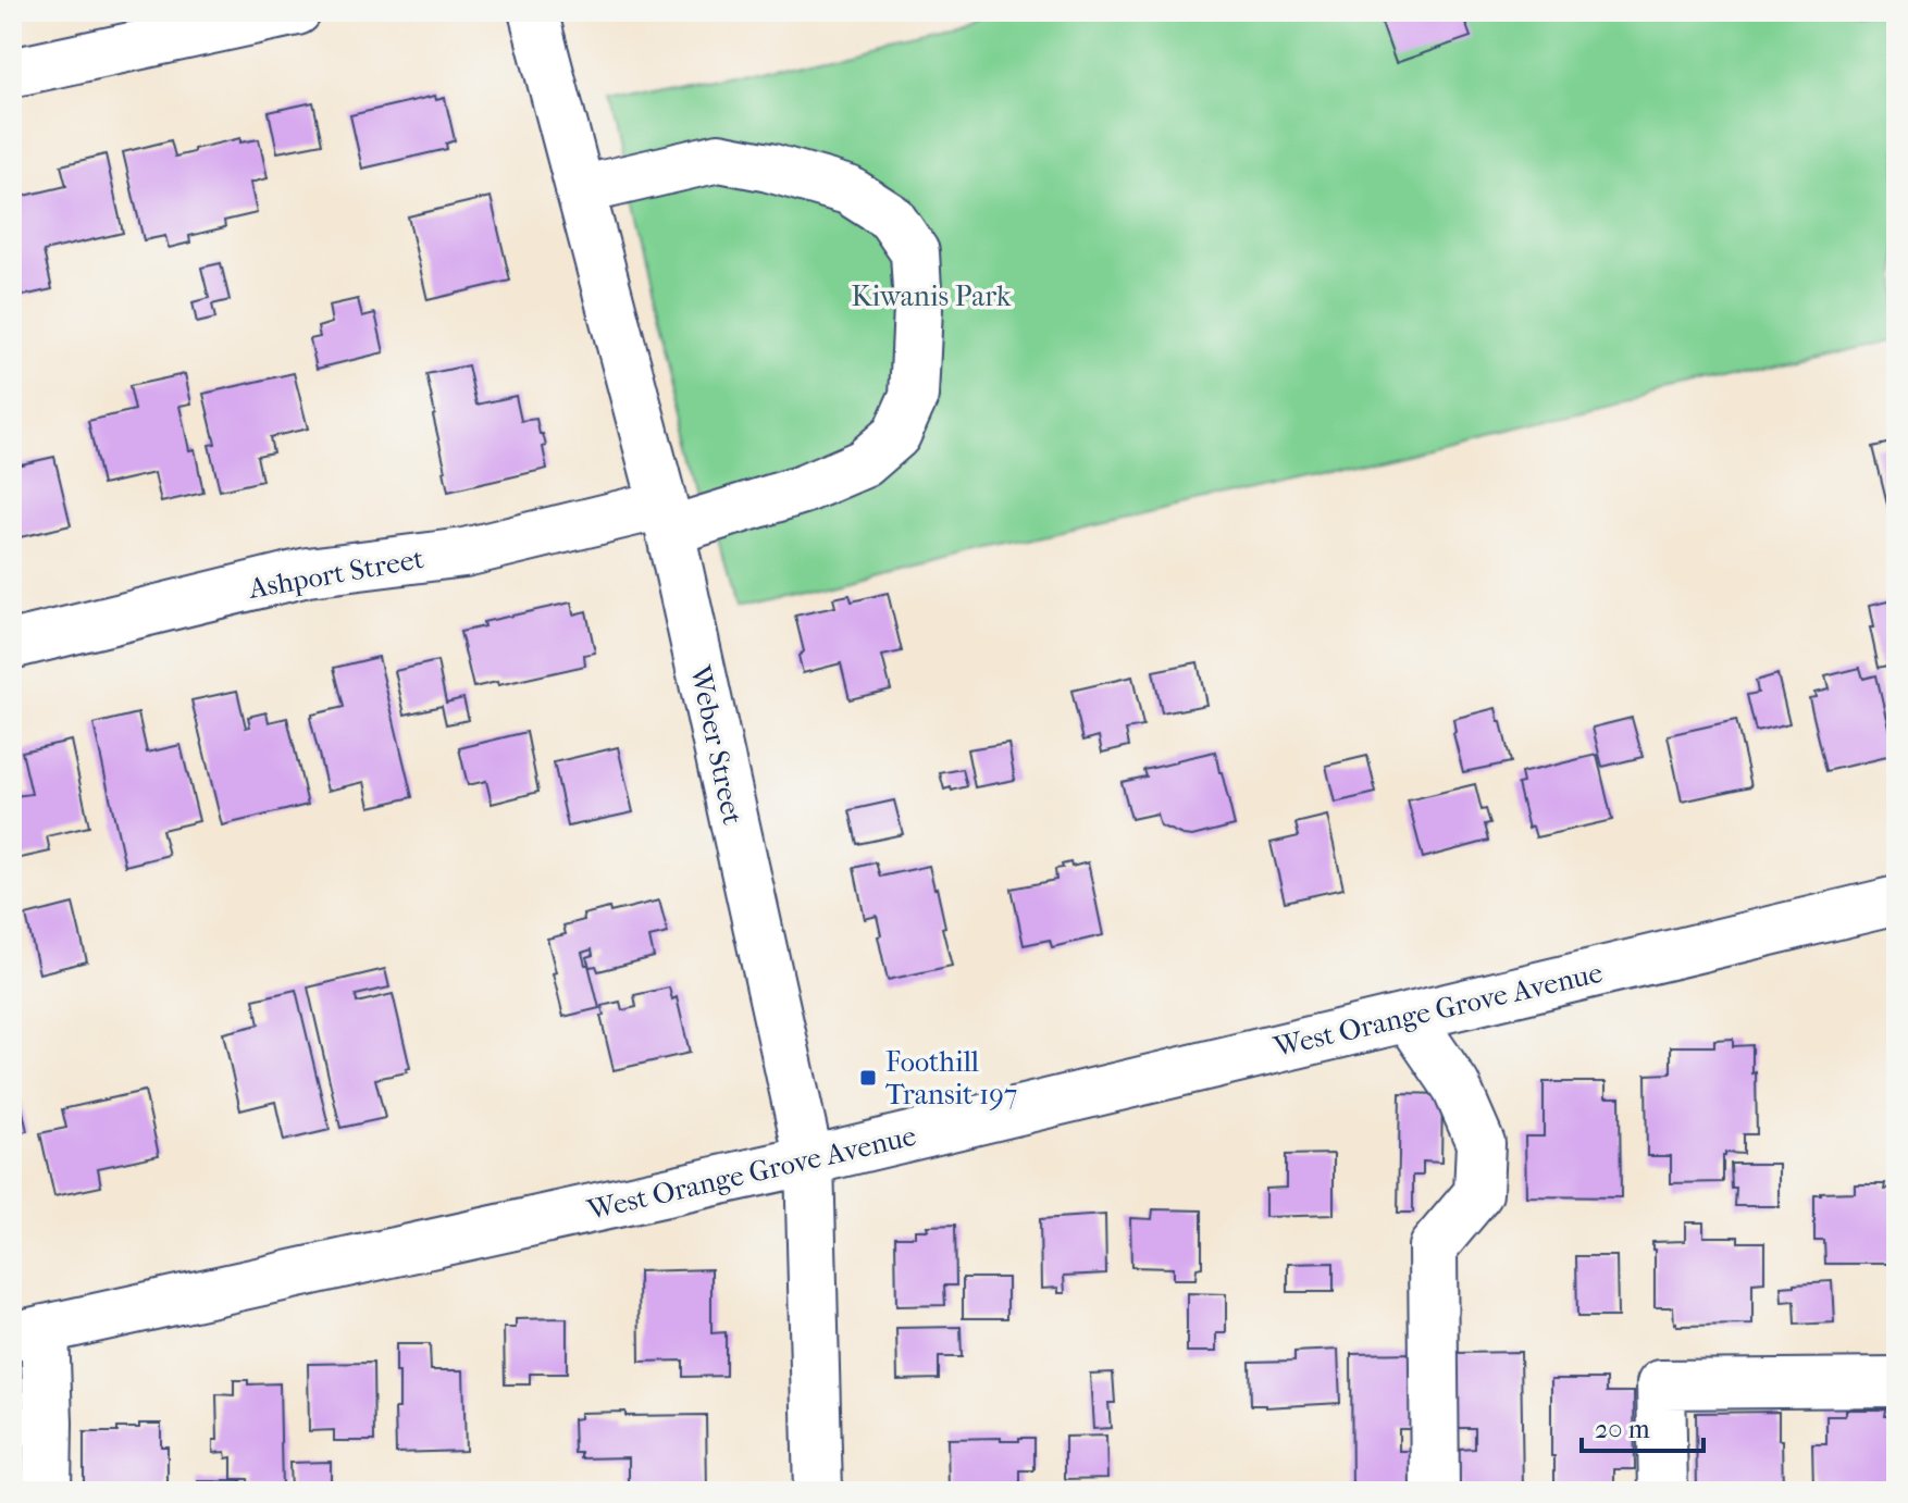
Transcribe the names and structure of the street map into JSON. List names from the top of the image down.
{
  "streets": {
    "street": ["Ashport Street", "Weber Street", "West Orange Grove Avenue"]
  },
  "crossings": [
    ["Ashport Street", "Weber Street"],
    ["Weber Street", "West Orange Grove Avenue"]
  ],
  "parks": ["Kiwanis Park"],
  "places": {
    "transit": ["Foothill Transit 197"]
  },
  "scale_bar": "20 m"
}
